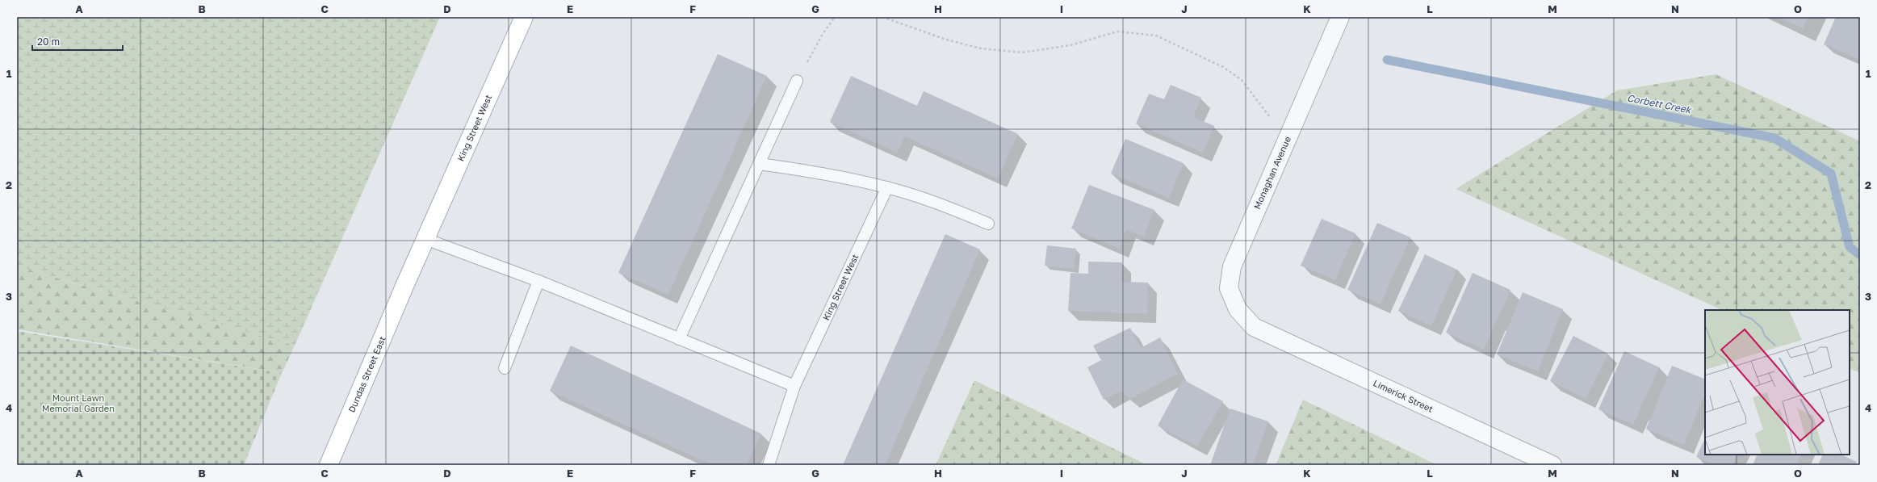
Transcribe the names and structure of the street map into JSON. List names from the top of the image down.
{
  "streets": {
    "main road": ["King Street West", "Dundas Street East"],
    "street": ["Monaghan Avenue", "Limerick Street"]
  },
  "crossings": [
    ["King Street West", "Dundas Street East"],
    ["Monaghan Avenue", "Limerick Street"]
  ],
  "water": ["Corbett Creek"],
  "parks": ["Mount Lawn Memorial Garden"],
  "scale_bar": "20 m",
  "grid": {
    "columns": [
      "A",
      "B",
      "C",
      "D",
      "E",
      "F",
      "G",
      "H",
      "I",
      "J",
      "K",
      "L",
      "M",
      "N",
      "O"
    ],
    "rows": [
      "1",
      "2",
      "3",
      "4"
    ]
  }
}
